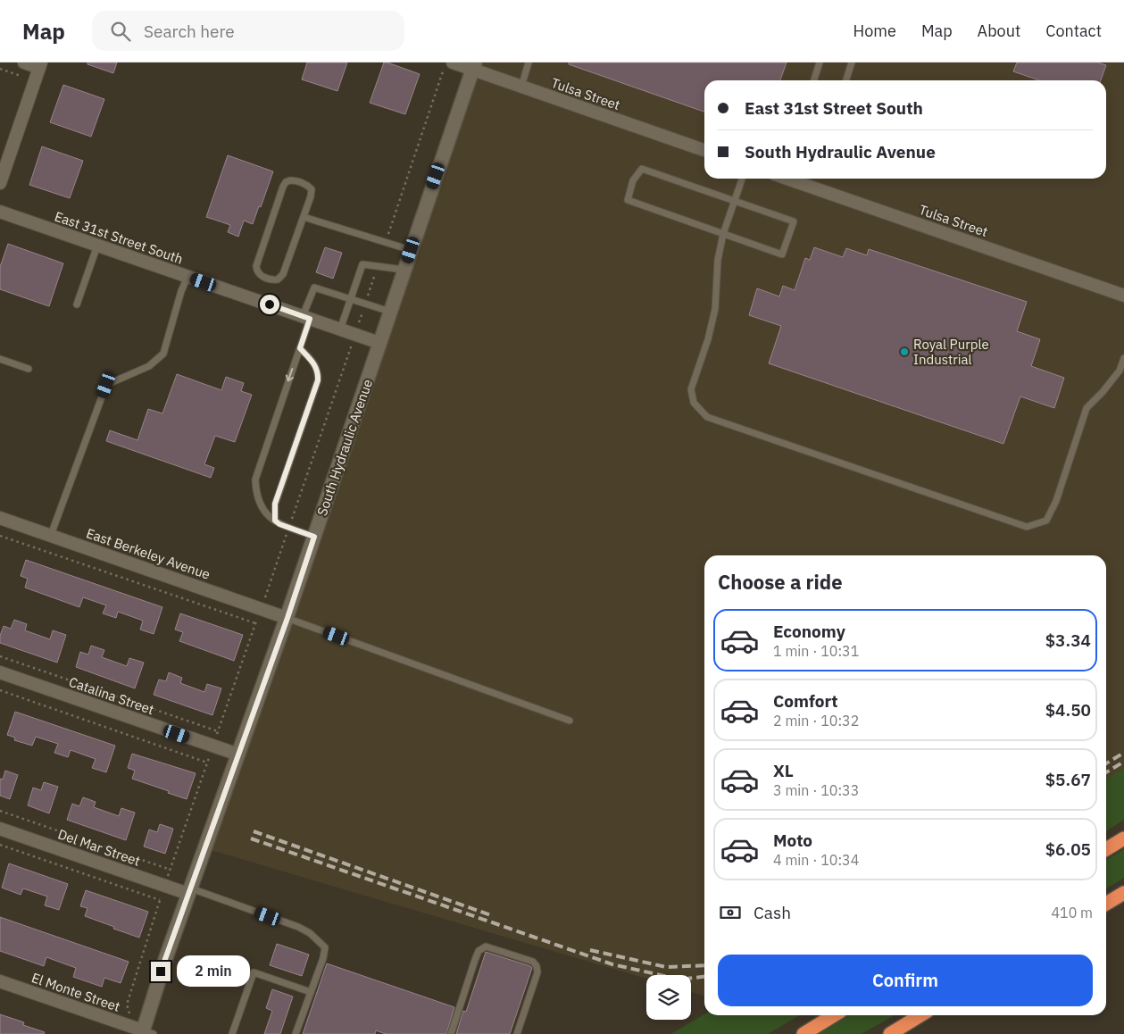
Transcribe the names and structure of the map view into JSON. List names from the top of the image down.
{
  "streets": {
    "street": [
      "Tulsa Street",
      "East 31st Street South",
      "South Hydraulic Avenue",
      "East Berkeley Avenue",
      "Catalina Street",
      "Del Mar Street",
      "El Monte Street"
    ]
  },
  "crossings": [
    ["Tulsa Street", "South Hydraulic Avenue"],
    ["East 31st Street South", "South Hydraulic Avenue"],
    ["South Hydraulic Avenue", "East Berkeley Avenue"],
    ["South Hydraulic Avenue", "Catalina Street"],
    ["South Hydraulic Avenue", "Del Mar Street"],
    ["South Hydraulic Avenue", "El Monte Street"]
  ],
  "places": ["Royal Purple Industrial"],
  "page": {
    "header": "Map",
    "search": "Search here",
    "nav": [
      "Home",
      "Map",
      "About",
      "Contact"
    ],
    "banner": ["East 31st Street South", "South Hydraulic Avenue"],
    "heading": "Choose a ride",
    "list": [
      {
        "name": "Economy",
        "note": "1 min · 10:31",
        "value": "$3.34"
      },
      {
        "name": "Comfort",
        "note": "2 min · 10:32",
        "value": "$4.50"
      },
      {
        "name": "XL",
        "note": "3 min · 10:33",
        "value": "$5.67"
      },
      {
        "name": "Moto",
        "note": "4 min · 10:34",
        "value": "$6.05"
      }
    ],
    "pay": ["Cash", "410 m"],
    "buttons": "Confirm",
    "bubble": "2 min"
  }
}
